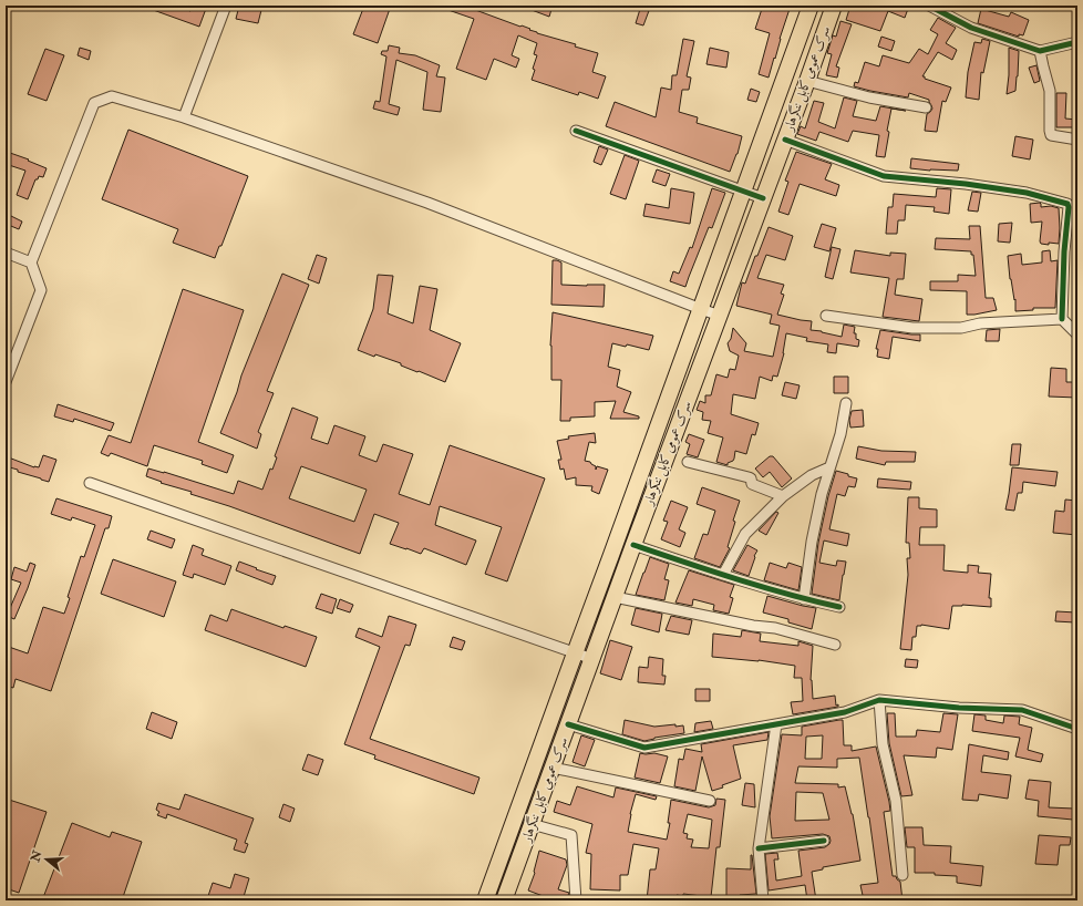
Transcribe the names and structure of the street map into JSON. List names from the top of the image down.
{
  "streets": {
    "highway": ["سرک عمومی کابل ننگرهار"]
  },
  "north": "left"
}
